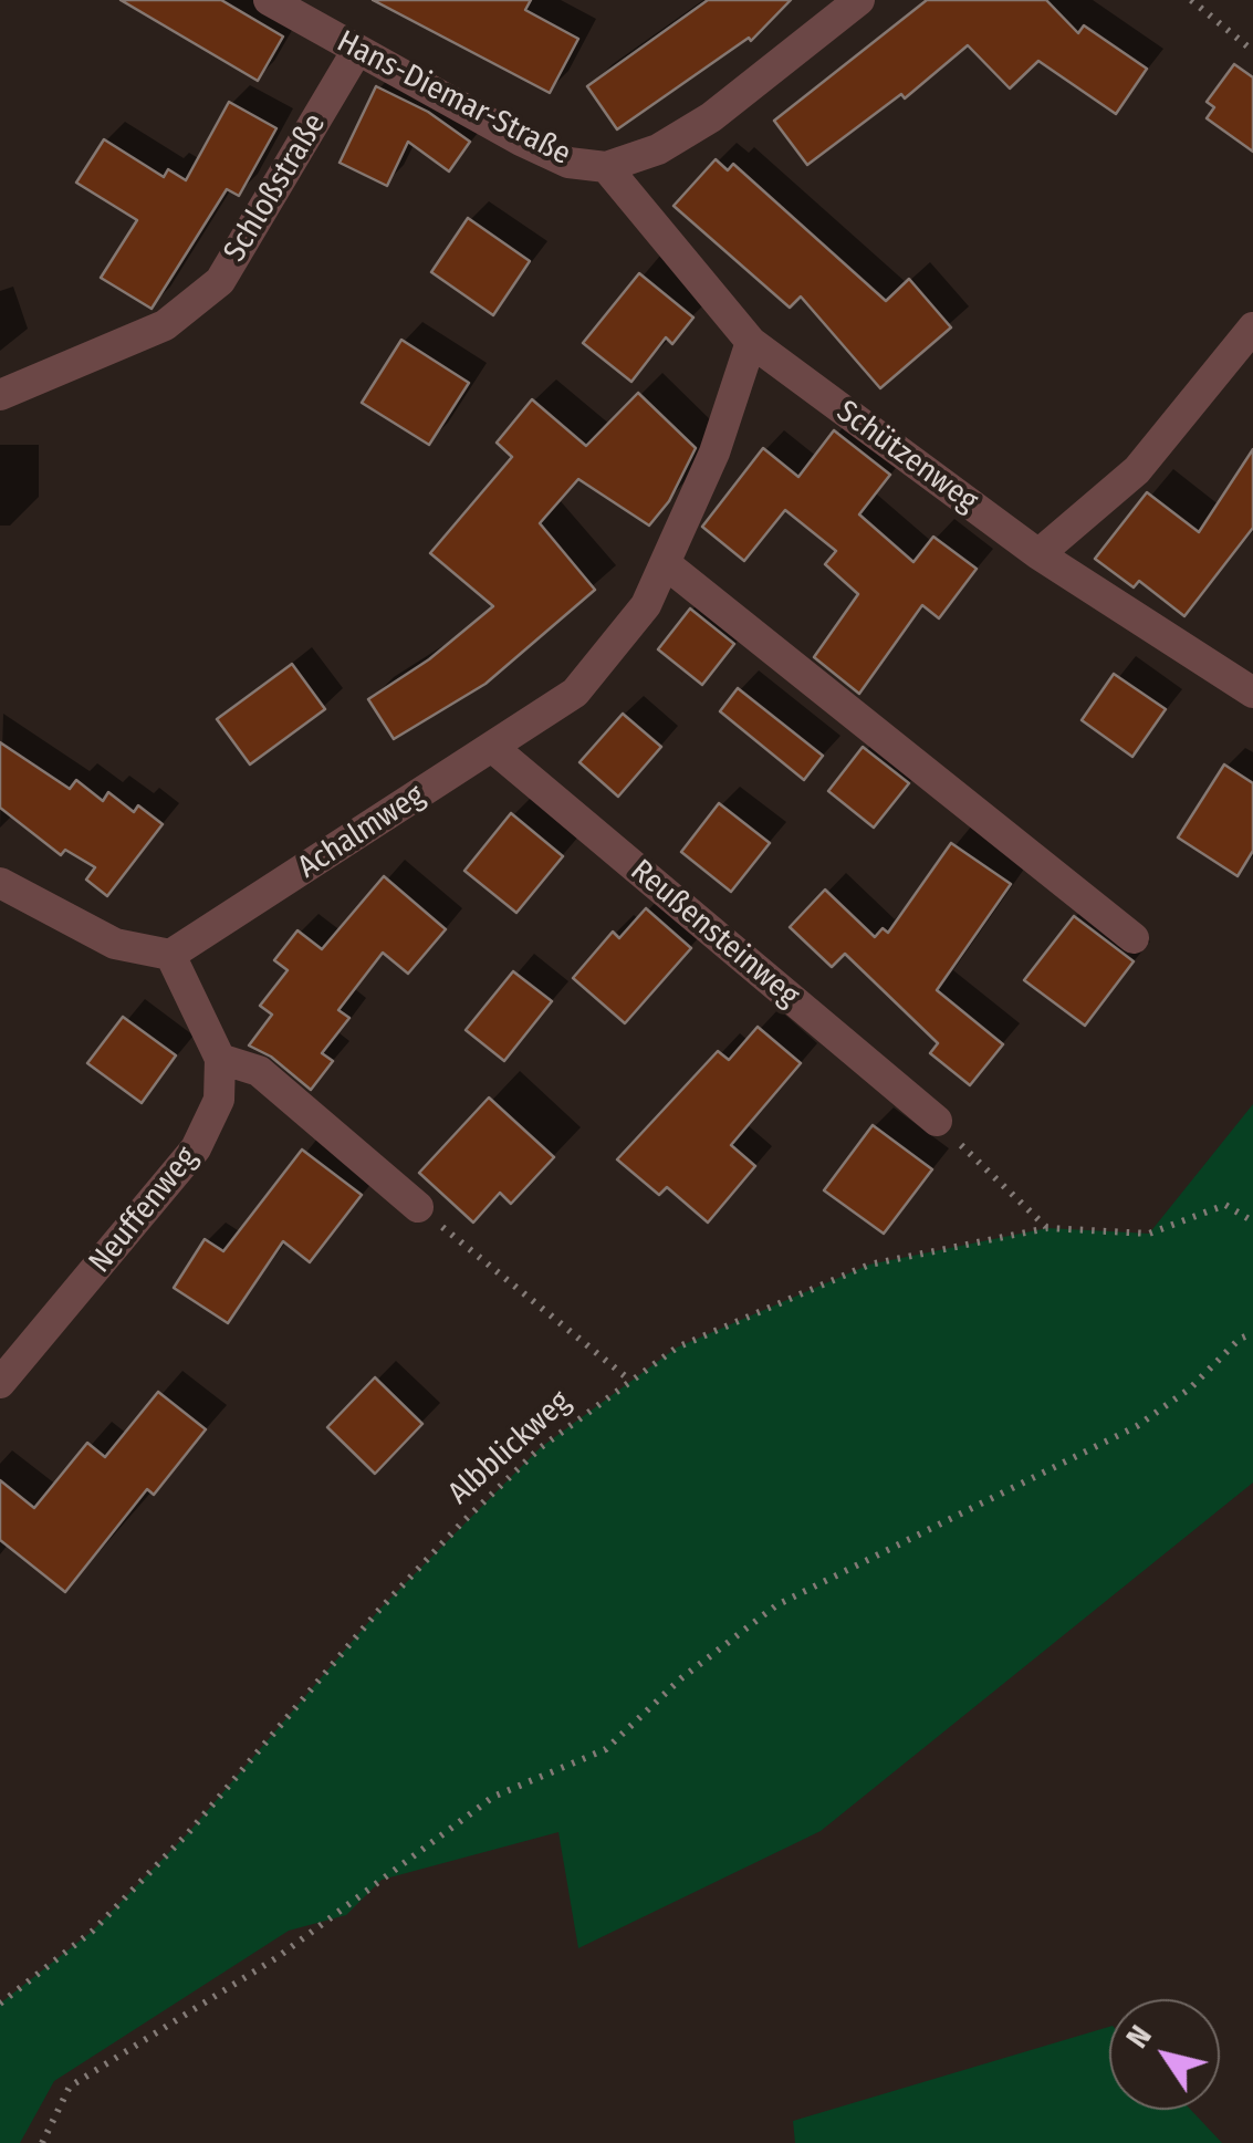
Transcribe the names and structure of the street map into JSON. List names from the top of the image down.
{
  "streets": {
    "street": [
      "Hans-Diemar-Straße",
      "Schloßstraße",
      "Schützenweg",
      "Achalmweg",
      "Reußensteinweg",
      "Neuffenweg"
    ],
    "path": ["Albblickweg"]
  },
  "crossings": [
    ["Hans-Diemar-Straße", "Schloßstraße"],
    ["Hans-Diemar-Straße", "Schützenweg"],
    ["Schützenweg", "Achalmweg"],
    ["Achalmweg", "Reußensteinweg"]
  ],
  "north": "top left"
}
